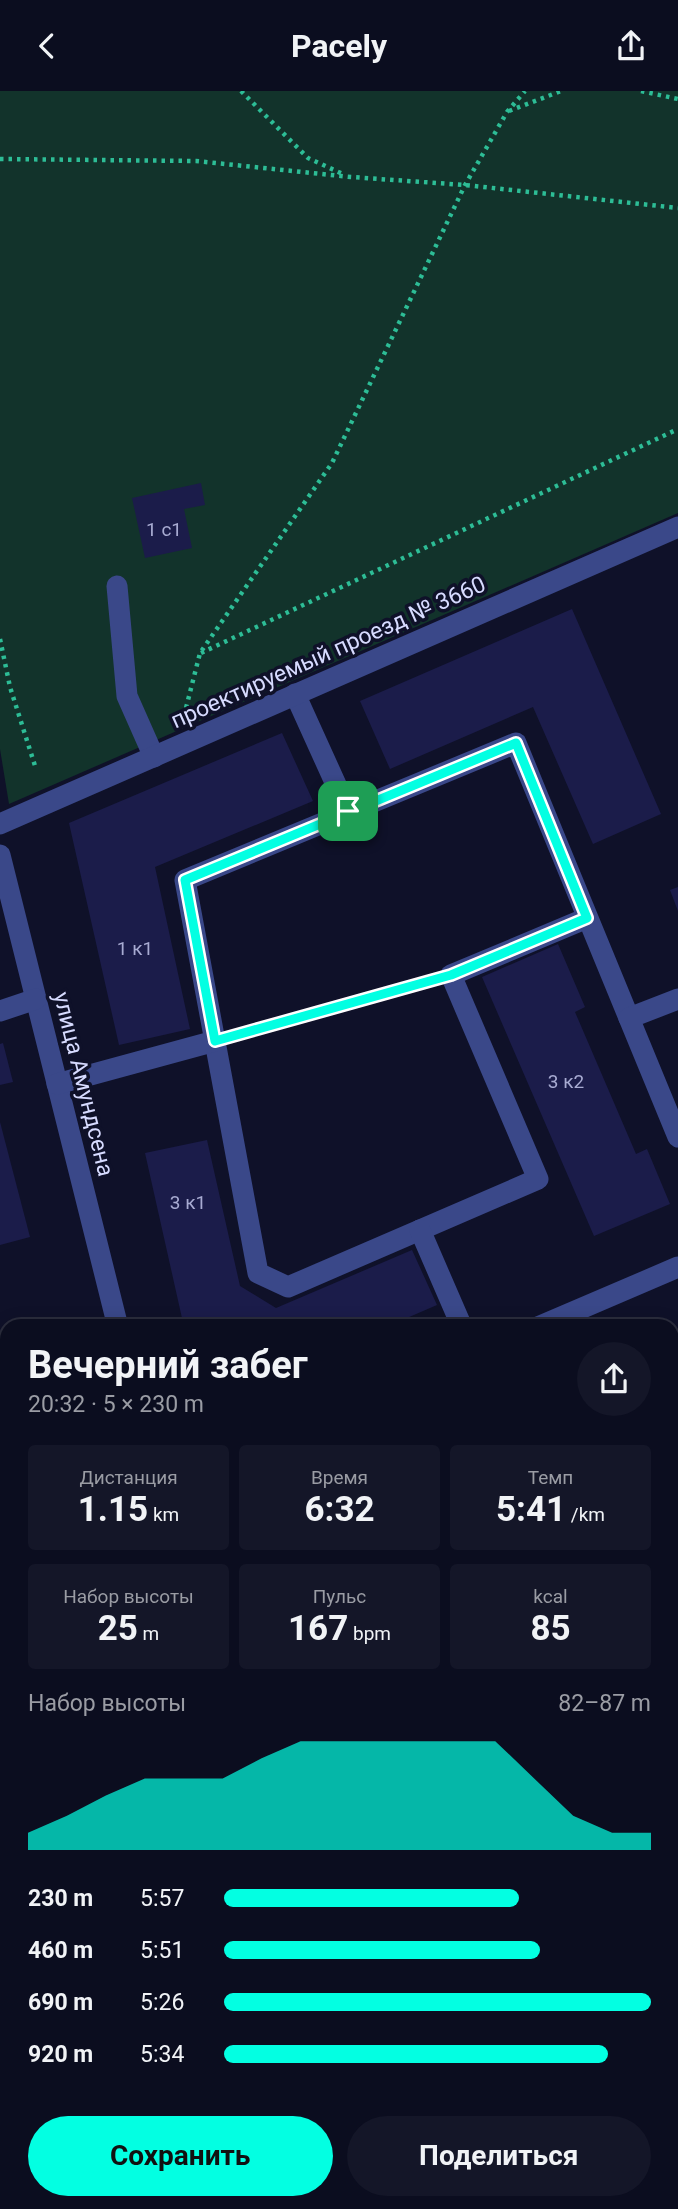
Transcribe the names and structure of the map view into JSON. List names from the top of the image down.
{
  "streets": {
    "street": ["проектируемый проезд № 3660", "улица Амундсена"]
  },
  "house_numbers": [
    "1 с1",
    "1 к1",
    "3 к2",
    "3 к1"
  ],
  "page": {
    "header": "Pacely",
    "heading": ["Вечерний забег", "20:32 · 5 × 230 m"],
    "stats": [
      ["Дистанция", "1.15 km"],
      ["Время", "6:32"],
      ["Темп", "5:41 /km"],
      ["Набор высоты", "25 m"],
      ["Пульс", "167 bpm"],
      ["kcal", "85"]
    ],
    "chart": ["Набор высоты", "82–87 m"],
    "list": [
      {
        "name": "230 m",
        "note": "5:57"
      },
      {
        "name": "460 m",
        "note": "5:51"
      },
      {
        "name": "690 m",
        "note": "5:26"
      },
      {
        "name": "920 m",
        "note": "5:34"
      }
    ],
    "buttons": ["Сохранить", "Поделиться"]
  }
}
